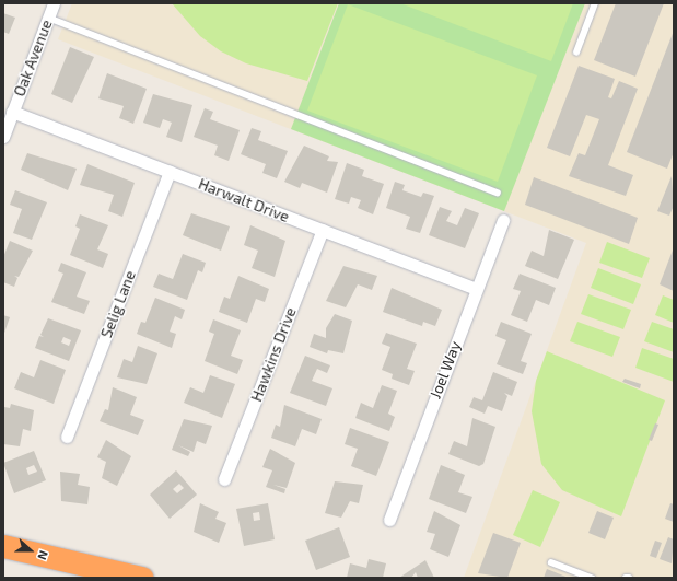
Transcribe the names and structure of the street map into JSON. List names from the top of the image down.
{
  "streets": {
    "street": [
      "Oak Avenue",
      "Harwalt Drive",
      "Selig Lane",
      "Hawkins Drive",
      "Joel Way"
    ]
  },
  "crossings": [
    ["Oak Avenue", "Harwalt Drive"],
    ["Harwalt Drive", "Selig Lane"],
    ["Harwalt Drive", "Hawkins Drive"],
    ["Harwalt Drive", "Joel Way"]
  ],
  "north": "right"
}
